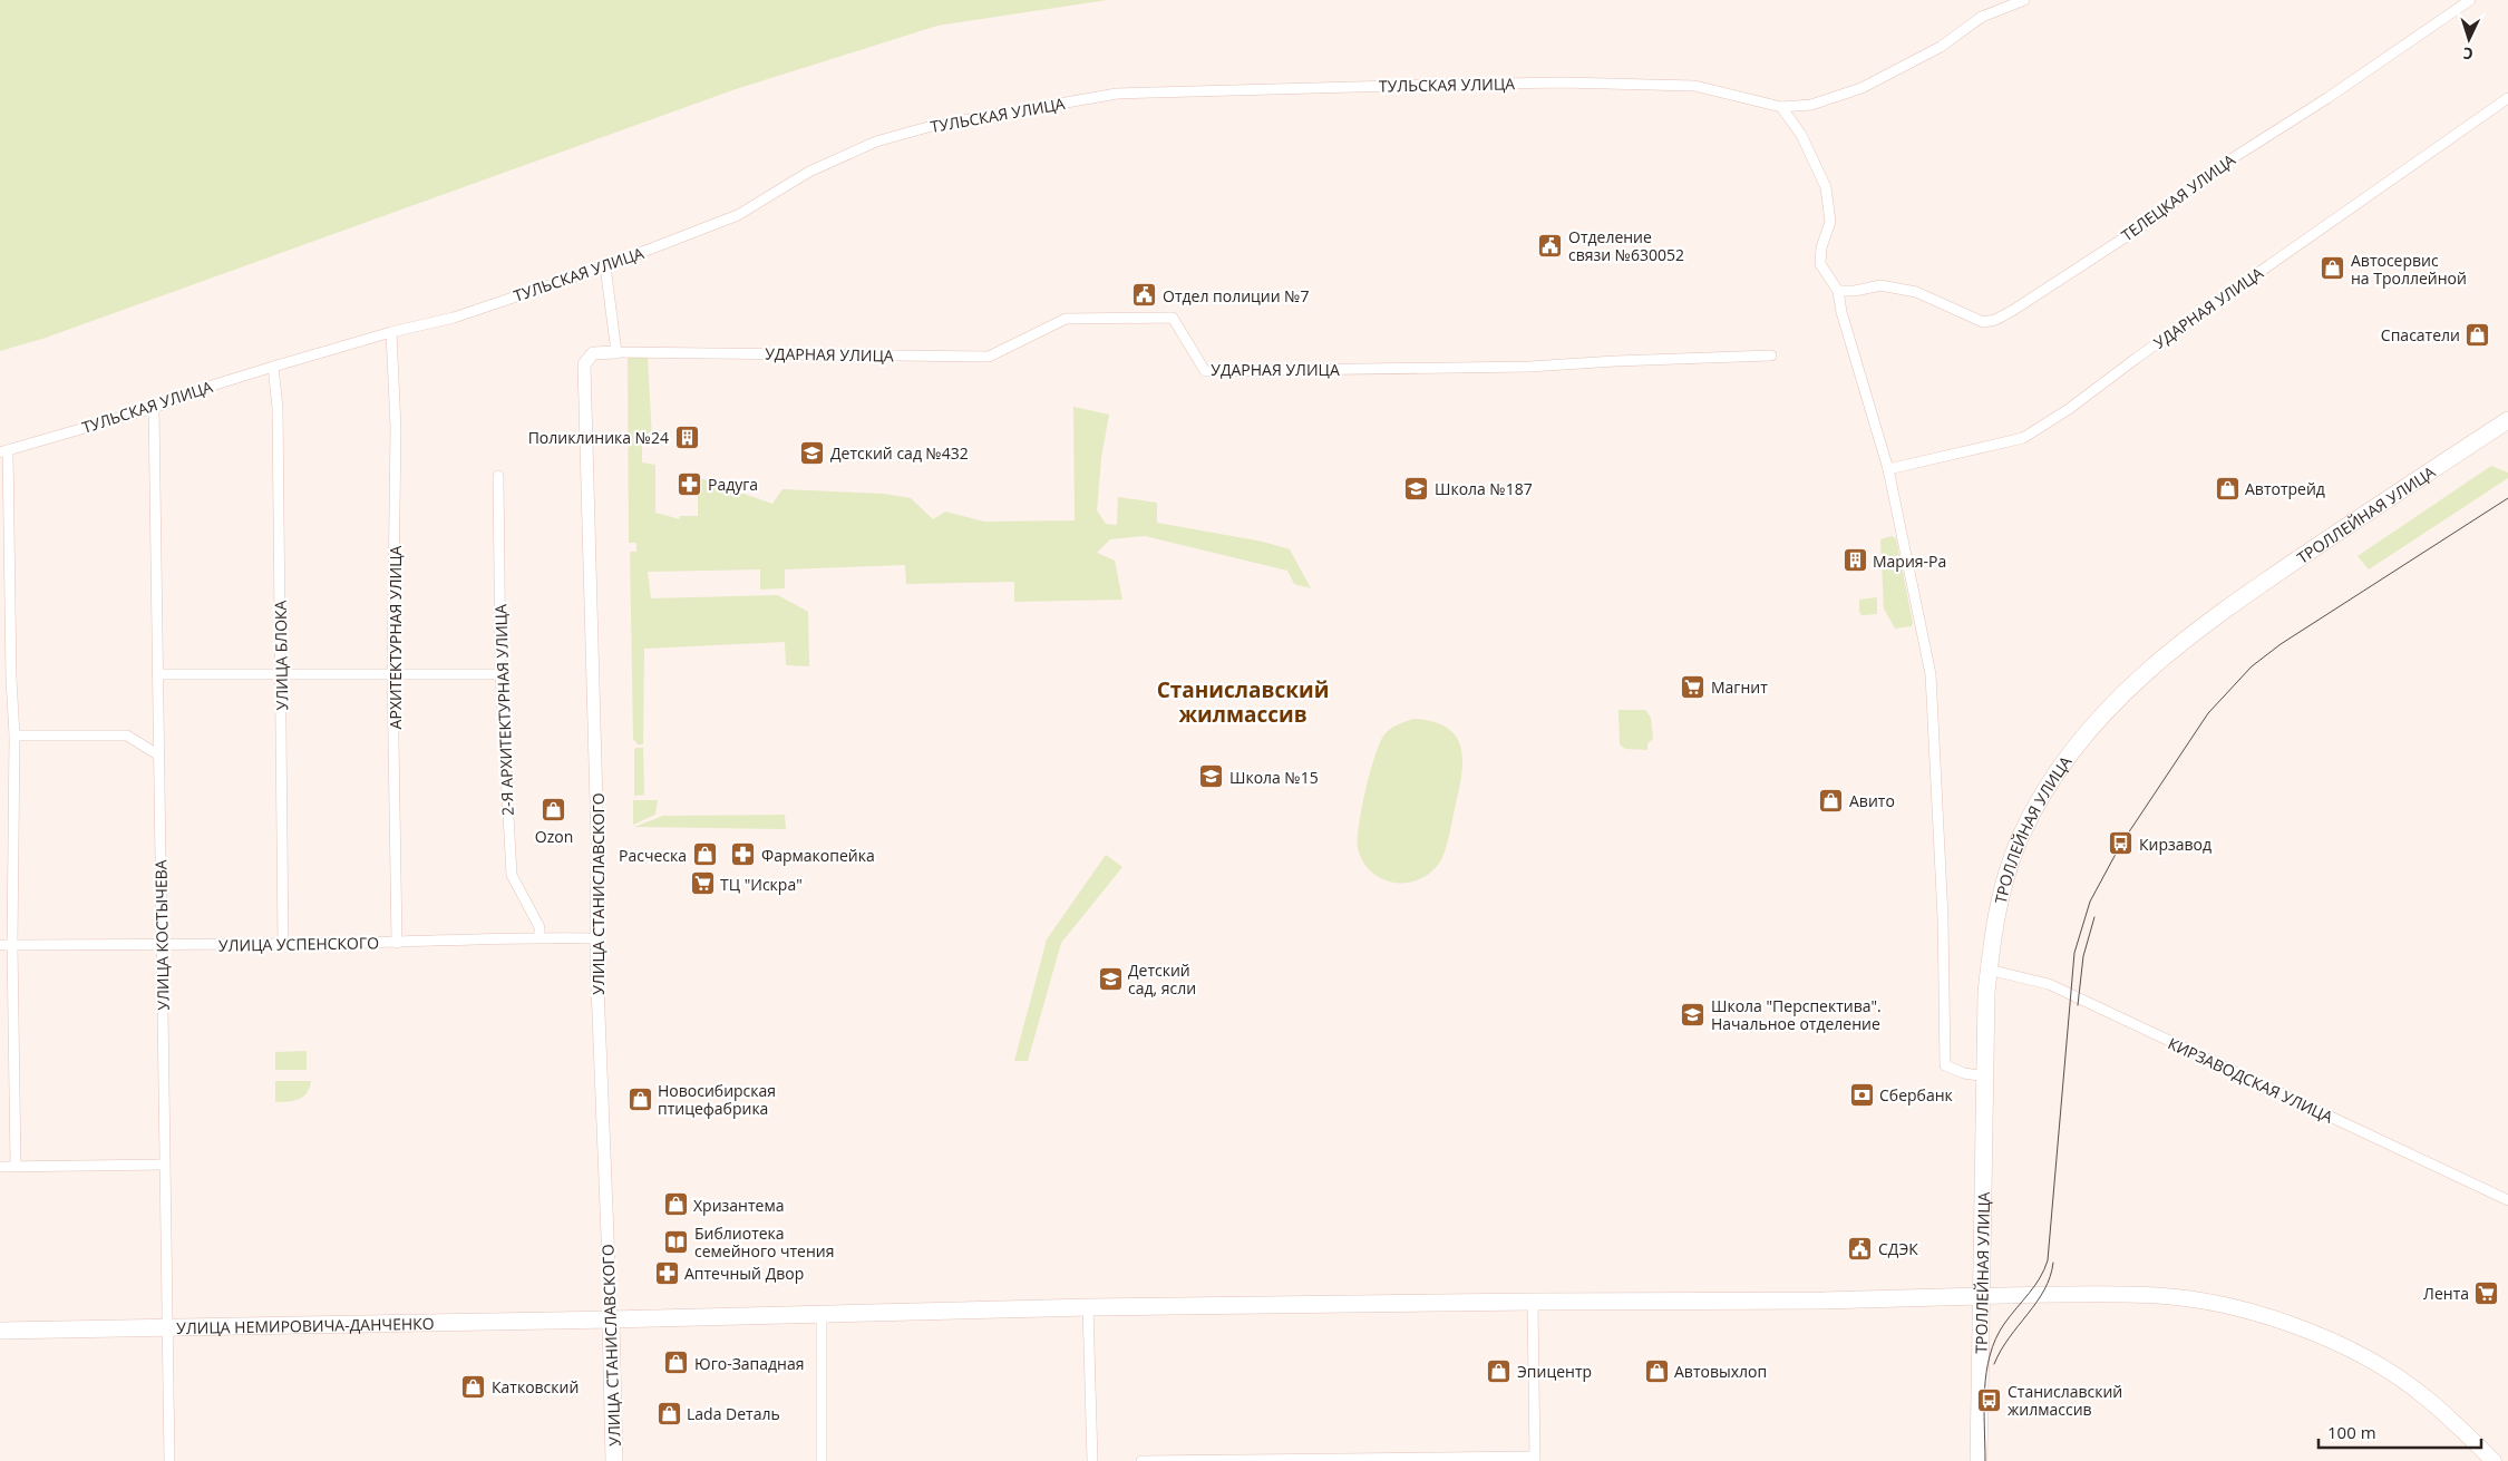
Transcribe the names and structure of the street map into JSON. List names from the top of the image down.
{
  "streets": {
    "main road": ["ТРОЛЛЕЙНАЯ УЛИЦА", "УЛИЦА СТАНИСЛАВСКОГО", "УЛИЦА НЕМИРОВИЧА-ДАНЧЕНКО"],
    "street": [
      "ТУЛЬСКАЯ УЛИЦА",
      "ТЕЛЕЦКАЯ УЛИЦА",
      "УДАРНАЯ УЛИЦА",
      "АРХИТЕКТУРНАЯ УЛИЦА",
      "УЛИЦА БЛОКА",
      "2-Я АРХИТЕКТУРНАЯ УЛИЦА",
      "УЛИЦА КОСТЫЧЕВА",
      "УЛИЦА УСПЕНСКОГО",
      "КИРЗАВОДСКАЯ УЛИЦА"
    ]
  },
  "crossings": [
    ["ТУЛЬСКАЯ УЛИЦА", "АРХИТЕКТУРНАЯ УЛИЦА"],
    ["ТУЛЬСКАЯ УЛИЦА", "УЛИЦА БЛОКА"],
    ["ТУЛЬСКАЯ УЛИЦА", "УЛИЦА КОСТЫЧЕВА"],
    ["УДАРНАЯ УЛИЦА", "УЛИЦА СТАНИСЛАВСКОГО"],
    ["ТРОЛЛЕЙНАЯ УЛИЦА", "КИРЗАВОДСКАЯ УЛИЦА"],
    ["ТРОЛЛЕЙНАЯ УЛИЦА", "УЛИЦА НЕМИРОВИЧА-ДАНЧЕНКО"],
    ["АРХИТЕКТУРНАЯ УЛИЦА", "УЛИЦА УСПЕНСКОГО"],
    ["УЛИЦА БЛОКА", "УЛИЦА УСПЕНСКОГО"],
    ["2-Я АРХИТЕКТУРНАЯ УЛИЦА", "УЛИЦА УСПЕНСКОГО"],
    ["УЛИЦА СТАНИСЛАВСКОГО", "УЛИЦА УСПЕНСКОГО"],
    ["УЛИЦА СТАНИСЛАВСКОГО", "УЛИЦА НЕМИРОВИЧА-ДАНЧЕНКО"],
    ["УЛИЦА КОСТЫЧЕВА", "УЛИЦА УСПЕНСКОГО"],
    ["УЛИЦА КОСТЫЧЕВА", "УЛИЦА НЕМИРОВИЧА-ДАНЧЕНКО"]
  ],
  "districts": ["Станиславский жилмассив"],
  "places": {
    "public building": ["Отделение связи №630052", "Отдел полиции №7", "СДЭК"],
    "shop": [
      "Автосервис на Троллейной",
      "Спасатели",
      "Автотрейд",
      "Авито",
      "Ozon",
      "Расческа",
      "Новосибирская птицефабрика",
      "Хризантема",
      "Юго-Западная",
      "Эпицентр",
      "Автовыхлоп",
      "Катковский",
      "Lada Dеталь"
    ],
    "building": ["Поликлиника №24", "Мария-Ра"],
    "school or university": [
      "Детский сад №432",
      "Школа №187",
      "Школа №15",
      "Детский сад, ясли",
      "Школа \"Перспектива\". Начальное отделение"
    ],
    "pharmacy": ["Радуга", "Фармакопейка", "Аптечный Двор"],
    "supermarket": ["Магнит", "ТЦ \"Искра\"", "Лента"],
    "bus stop": ["Кирзавод", "Станиславский жилмассив"],
    "bank": ["Сбербанк"],
    "library": ["Библиотека семейного чтения"]
  },
  "scale_bar": "100 m",
  "north": "bottom"
}
